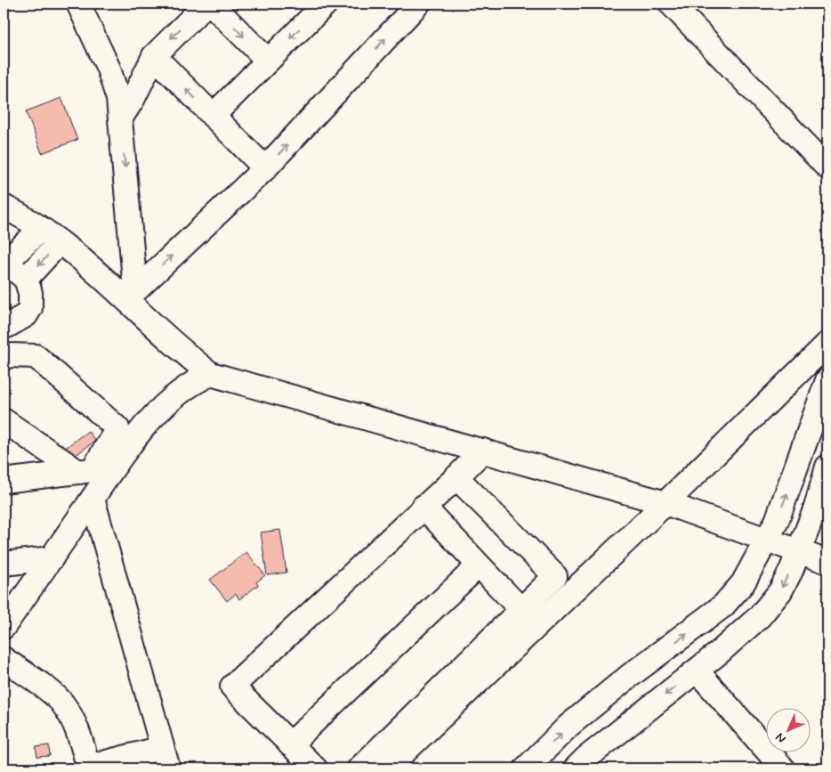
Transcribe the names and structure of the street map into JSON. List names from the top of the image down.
{
  "north": "bottom left"
}
